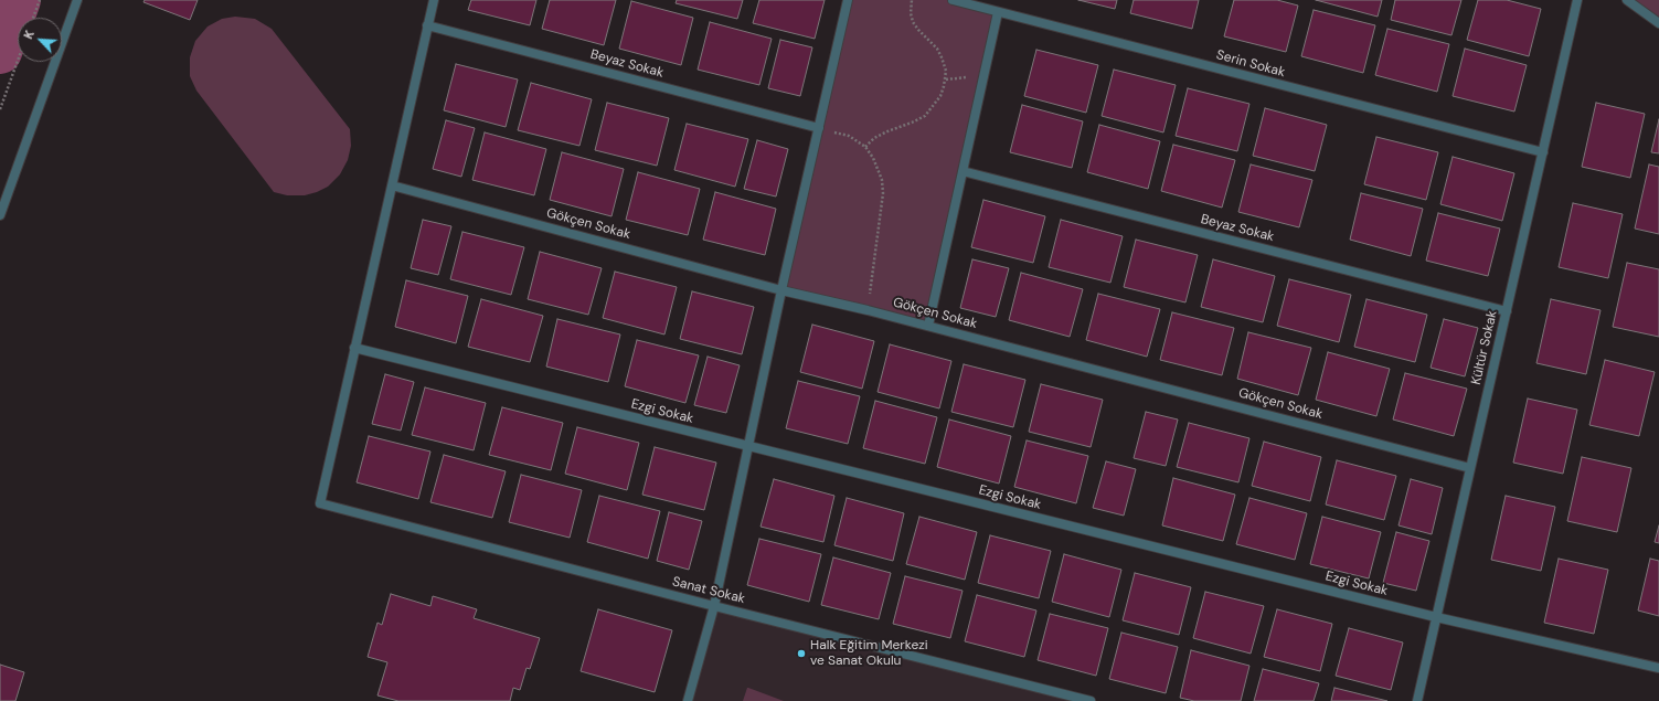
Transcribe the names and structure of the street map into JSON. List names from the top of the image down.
{
  "streets": {
    "street": [
      "Beyaz Sokak",
      "Serin Sokak",
      "Gökçen Sokak",
      "Kültür Sokak",
      "Ezgi Sokak",
      "Sanat Sokak"
    ]
  },
  "crossings": [
    ["Beyaz Sokak", "Kültür Sokak"],
    ["Serin Sokak", "Kültür Sokak"],
    ["Gökçen Sokak", "Kültür Sokak"],
    ["Kültür Sokak", "Ezgi Sokak"],
    ["Ezgi Sokak", "Sanat Sokak"]
  ],
  "places": ["Halk Eğitim Merkezi ve Sanat Okulu"],
  "north": "top left"
}
